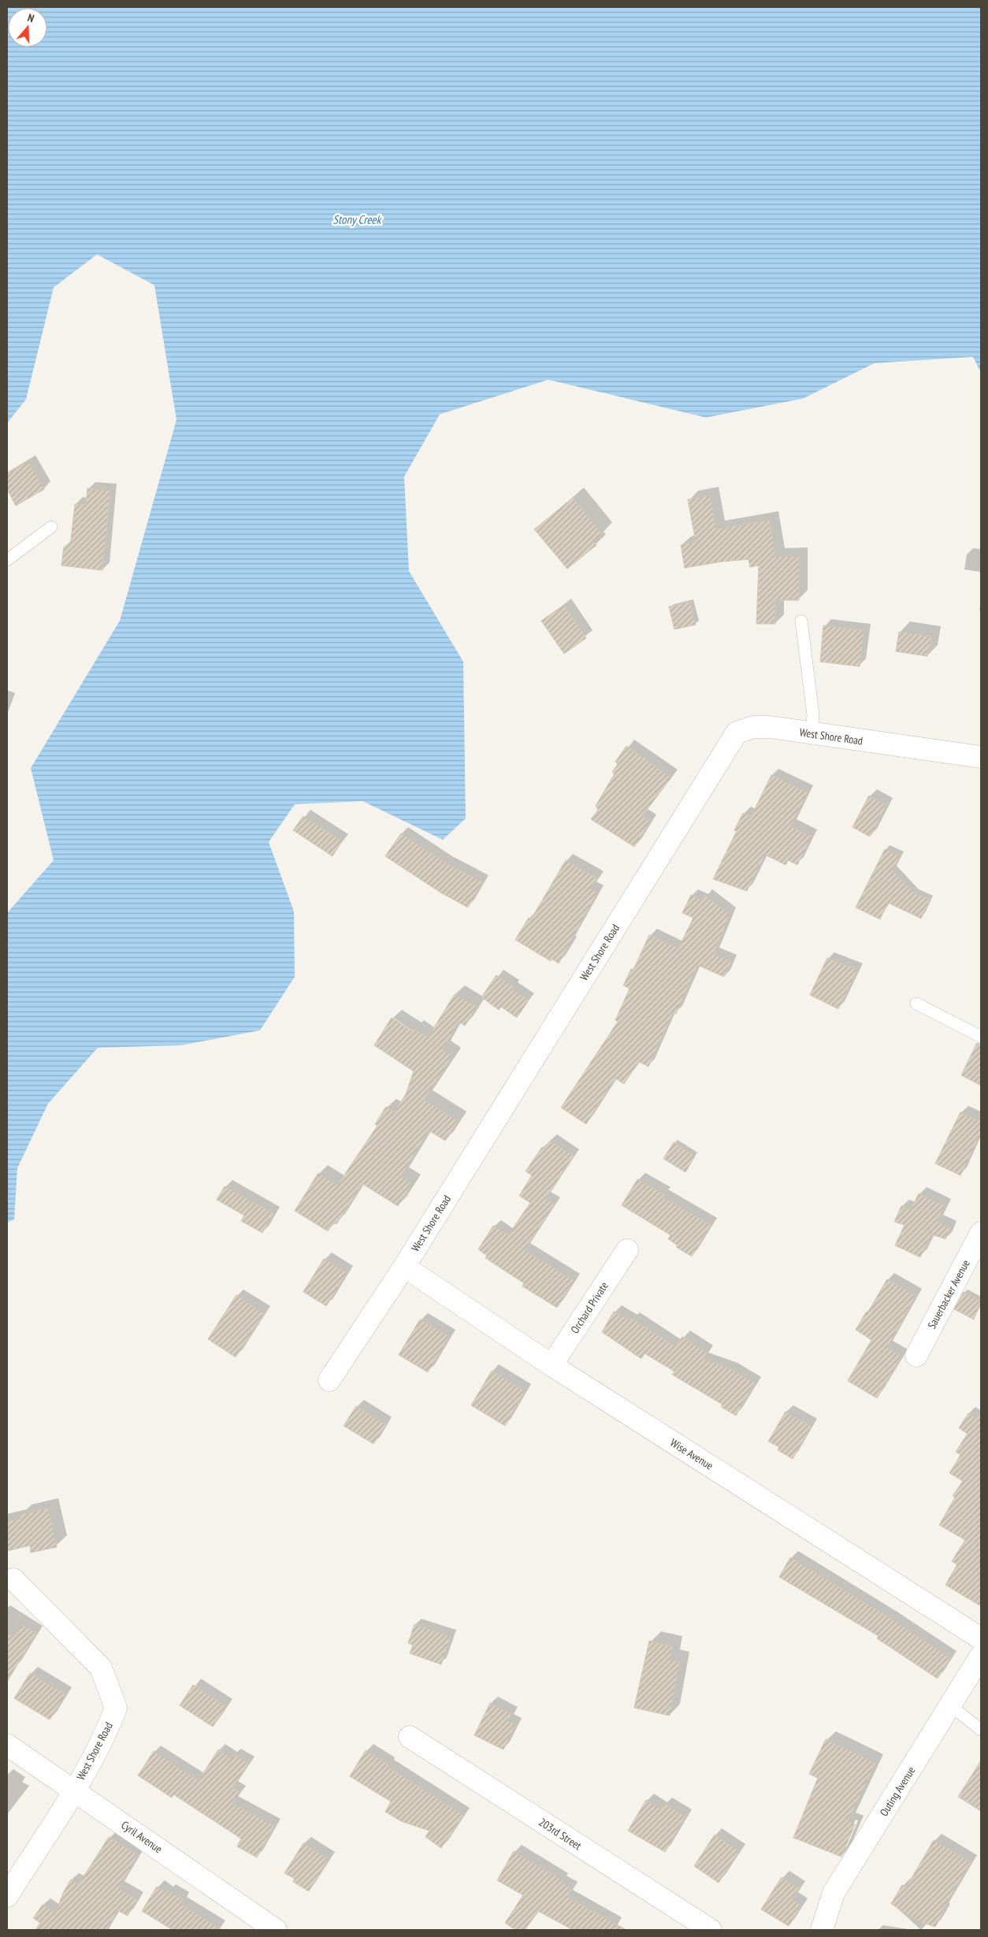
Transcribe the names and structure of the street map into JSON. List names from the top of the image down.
{
  "streets": {
    "street": [
      "West Shore Road",
      "Sauerbacker Avenue",
      "Orchard Private",
      "Wise Avenue",
      "Outing Avenue",
      "203rd Street",
      "Cyril Avenue"
    ]
  },
  "crossings": [
    ["West Shore Road", "Wise Avenue"],
    ["West Shore Road", "Cyril Avenue"],
    ["Orchard Private", "Wise Avenue"]
  ],
  "water": ["Stony Creek"],
  "north": "top"
}
